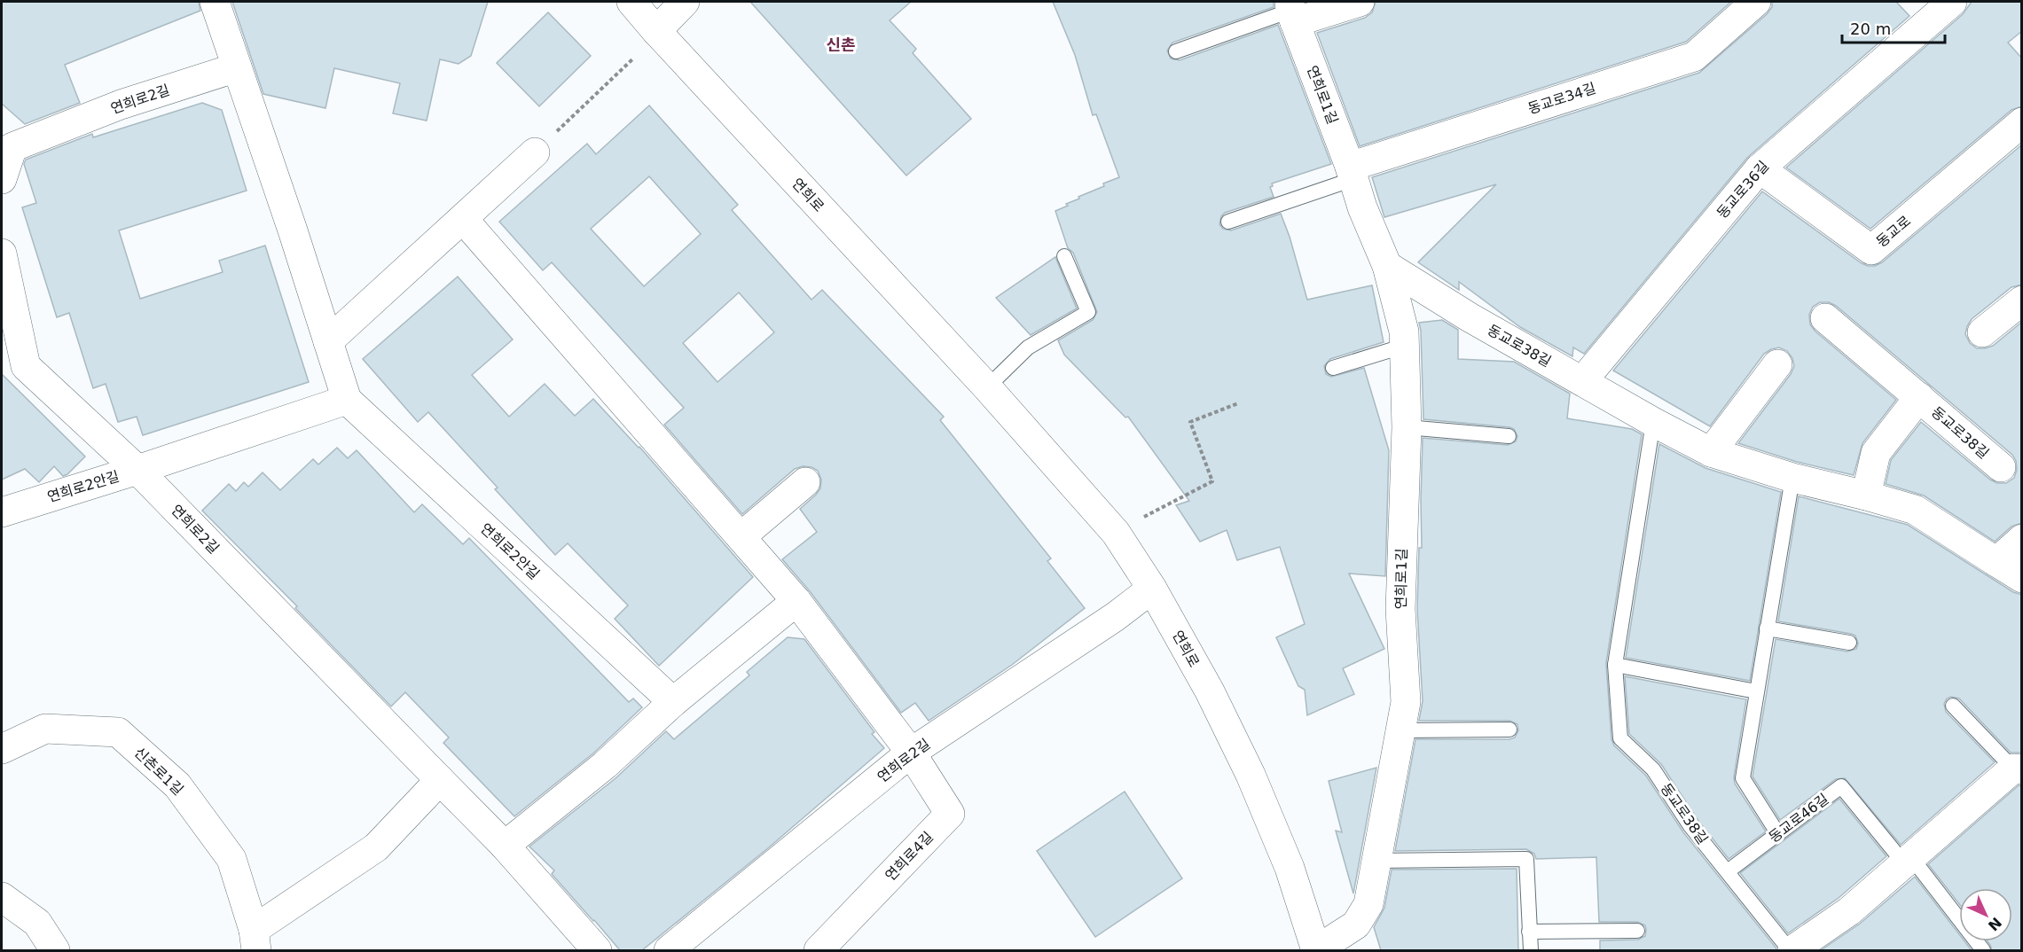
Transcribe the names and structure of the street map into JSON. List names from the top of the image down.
{
  "streets": {
    "street": [
      "연희로1길",
      "동교로34길",
      "연희로2길",
      "동교로36길",
      "연희로",
      "동교로",
      "동교로38길",
      "연희로2안길",
      "신촌로1길",
      "연희로4길"
    ],
    "lane": ["동교로46길"]
  },
  "crossings": [
    ["연희로1길", "동교로34길"],
    ["연희로1길", "연희로"],
    ["연희로1길", "동교로38길"],
    ["연희로2길", "연희로"],
    ["연희로2길", "연희로2안길"],
    ["연희로2길", "연희로4길"],
    ["동교로36길", "동교로"],
    ["동교로36길", "동교로38길"],
    ["동교로38길", "동교로46길"]
  ],
  "districts": ["신촌"],
  "scale_bar": "20 m",
  "north": "bottom right"
}
